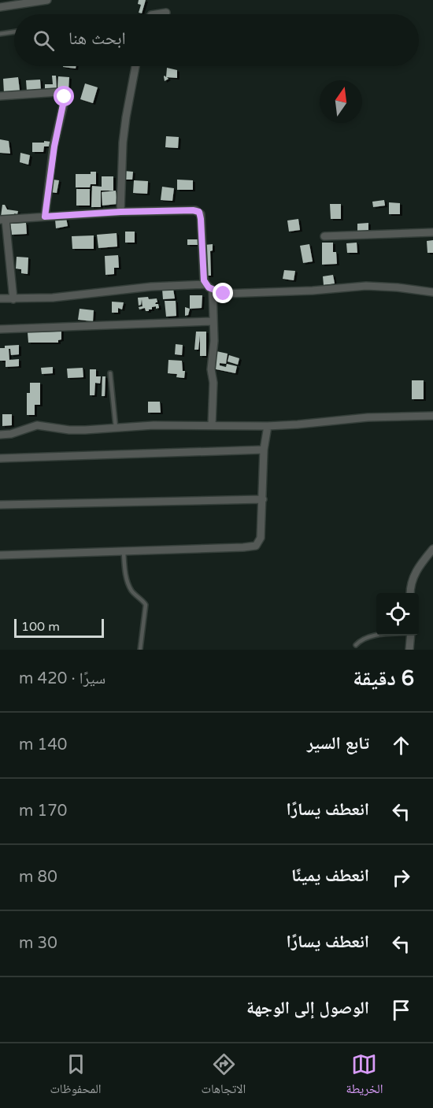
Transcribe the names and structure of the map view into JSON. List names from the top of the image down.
{
  "scale_bar": "100 m",
  "north": "top",
  "page": {
    "search": "ابحث هنا",
    "scale": "100 m",
    "heading": ["6 دقيقة", "سيرًا · 420 m"],
    "list": [
      ["تابع السير", "140 m"],
      ["انعطف يسارًا", "170 m"],
      ["انعطف يمينًا", "80 m"],
      ["انعطف يسارًا", "30 m"],
      "الوصول إلى الوجهة"
    ],
    "nav": ["الخريطة", "الاتجاهات", "المحفوظات"]
  }
}
